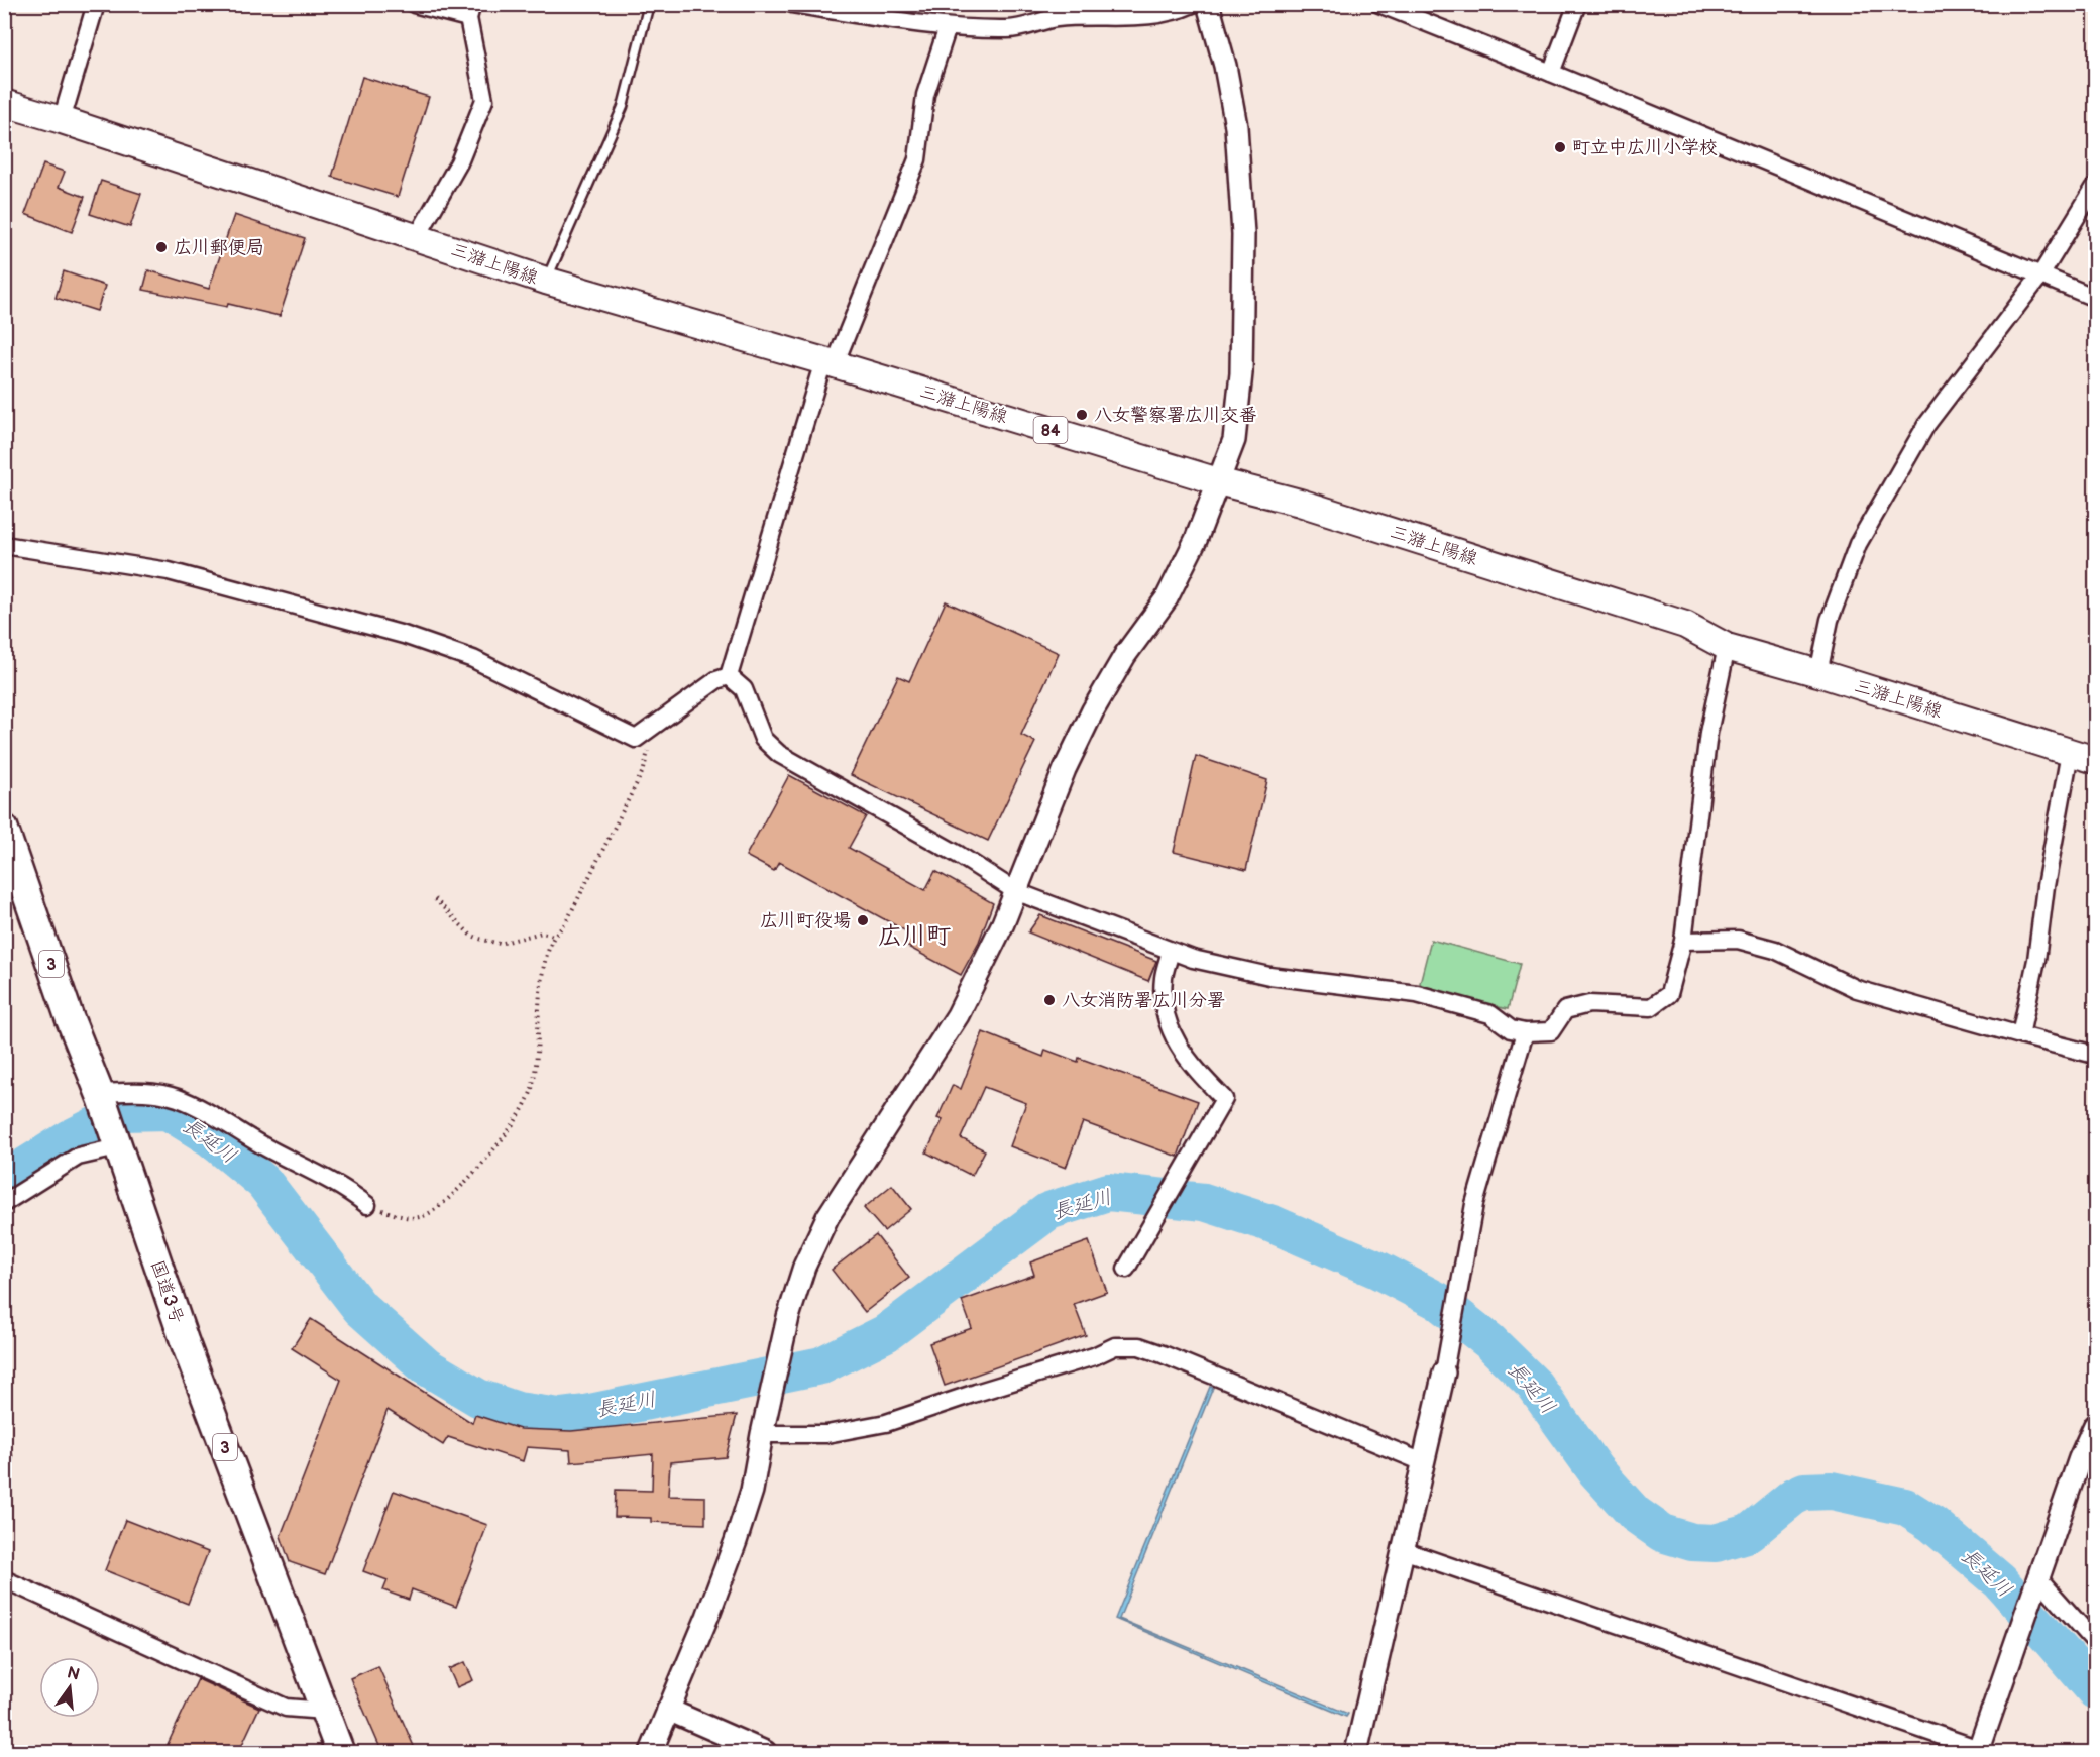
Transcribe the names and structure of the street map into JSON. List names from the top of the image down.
{
  "streets": {
    "highway": ["3", "国道3号"],
    "main road": ["三潴上陽線", "84"]
  },
  "districts": ["広川町"],
  "water": ["長延川"],
  "places": [
    "町立中広川小学校",
    "広川郵便局",
    "八女警察署広川交番",
    "広川町役場",
    "八女消防署広川分署"
  ],
  "north": "top"
}
